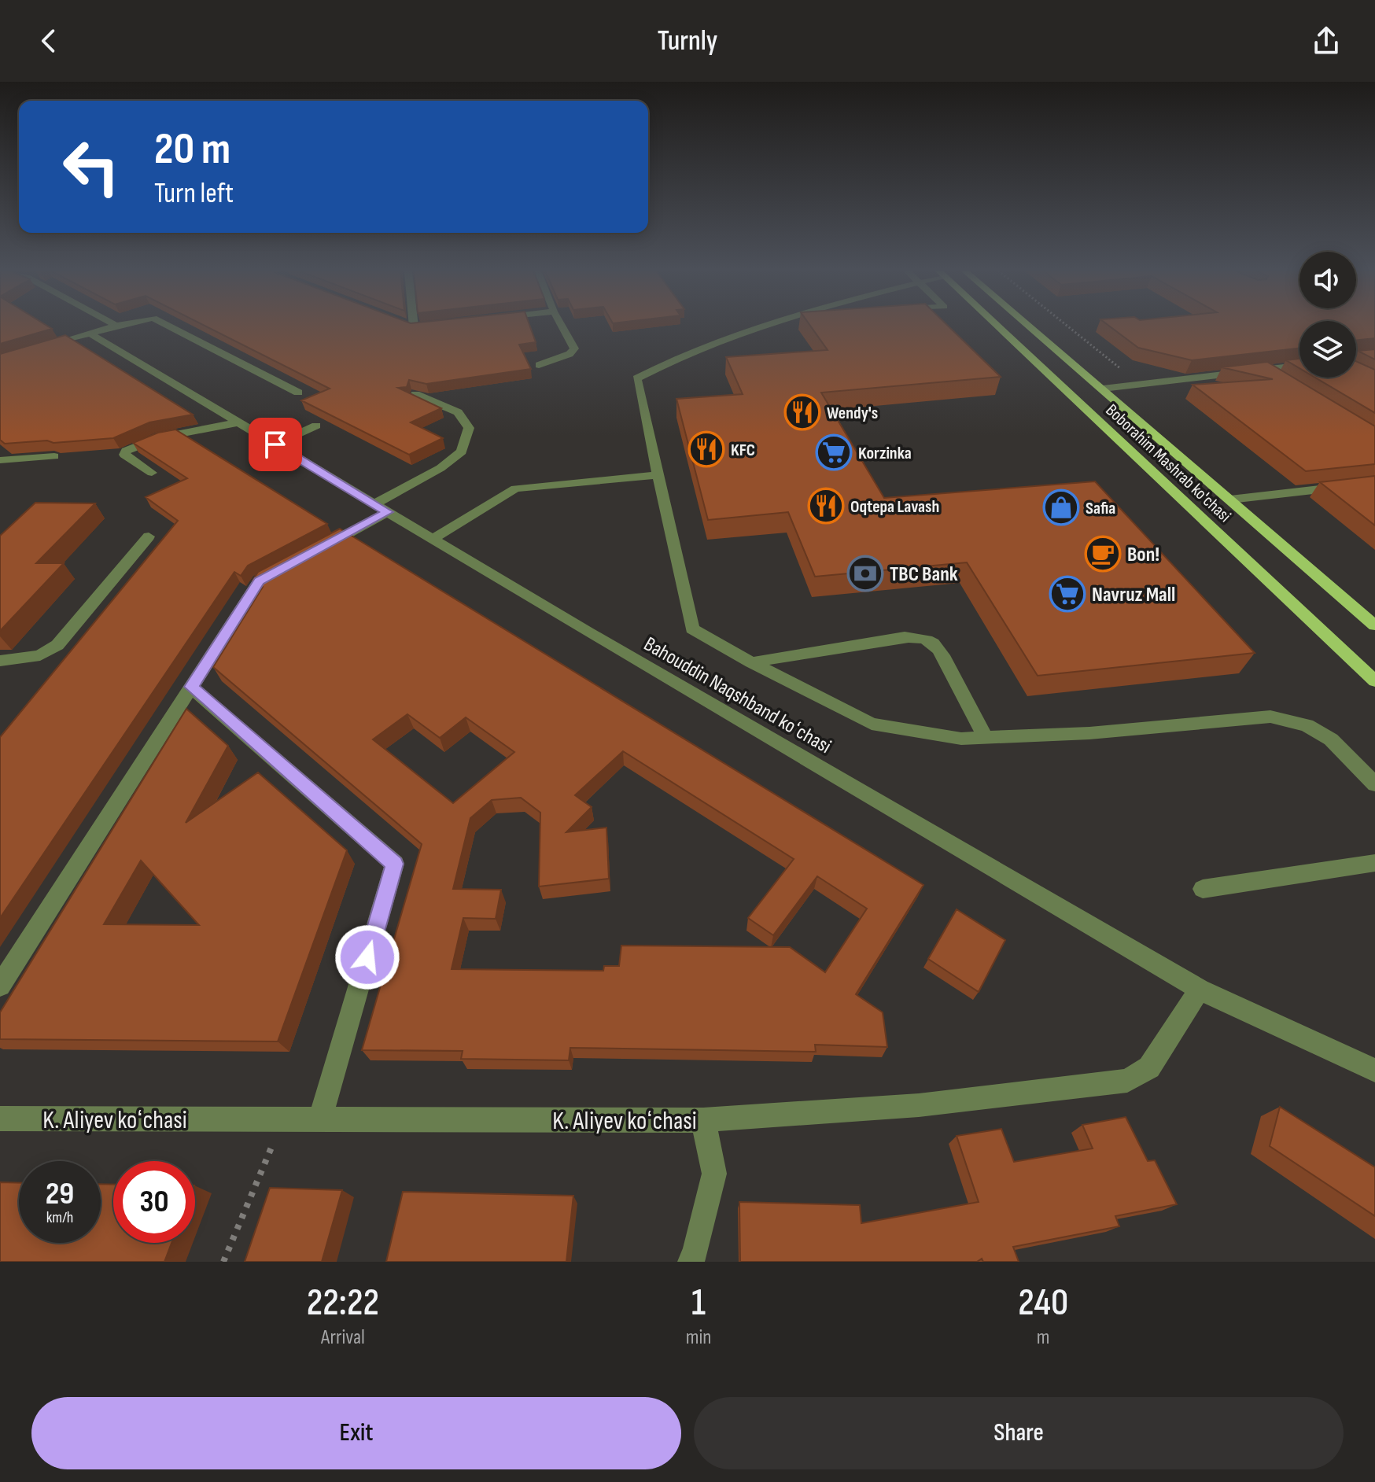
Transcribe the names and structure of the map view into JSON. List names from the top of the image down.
{
  "streets": {
    "main road": ["Boborahim Mashrab ko'chasi"],
    "street": ["Bahouddin Naqshband koʻchasi", "K. Aliyev koʻchasi"]
  },
  "crossings": [
    ["Bahouddin Naqshband koʻchasi", "K. Aliyev koʻchasi"]
  ],
  "places": {
    "restaurant": ["Wendy's", "KFC", "Oqtepa Lavash"],
    "supermarket": ["Korzinka", "Navruz Mall"],
    "shop": ["Safia"],
    "cafe": ["Bon!"],
    "bank": ["TBC Bank"]
  },
  "page": {
    "header": "Turnly",
    "turn": ["20 m", "Turn left"],
    "speed": "29 km/h",
    "limit": "30",
    "eta": [
      "22:22",
      "Arrival",
      "1",
      "min",
      "240",
      "m"
    ],
    "buttons": ["Exit", "Share"]
  }
}
